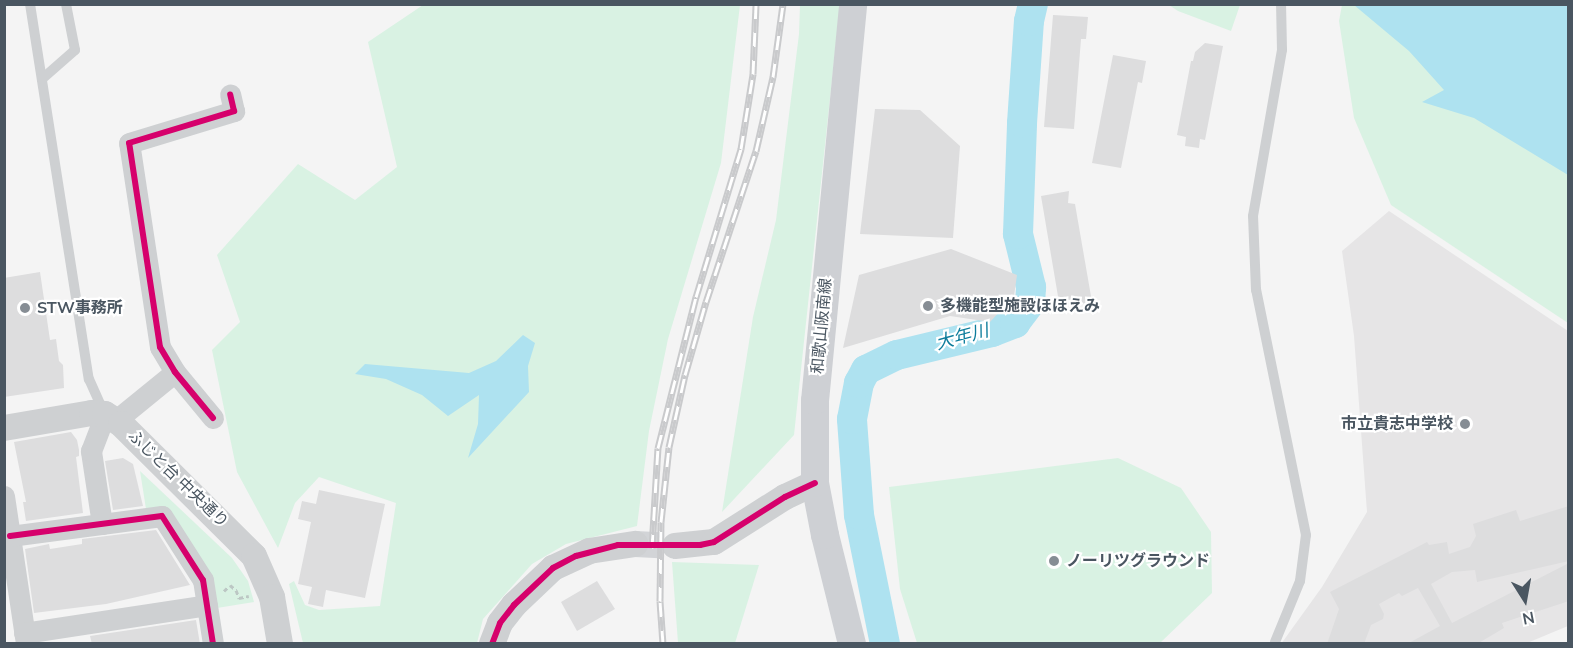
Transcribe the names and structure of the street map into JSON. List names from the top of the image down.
{
  "streets": {
    "main road": ["和歌山阪南線"],
    "street": ["ふじと台 中央通り"]
  },
  "water": ["大年川"],
  "places": [
    "多機能型施設ほほえみ",
    "STW事務所",
    "市立貴志中学校",
    "ノーリツグラウンド"
  ],
  "north": "bottom"
}
